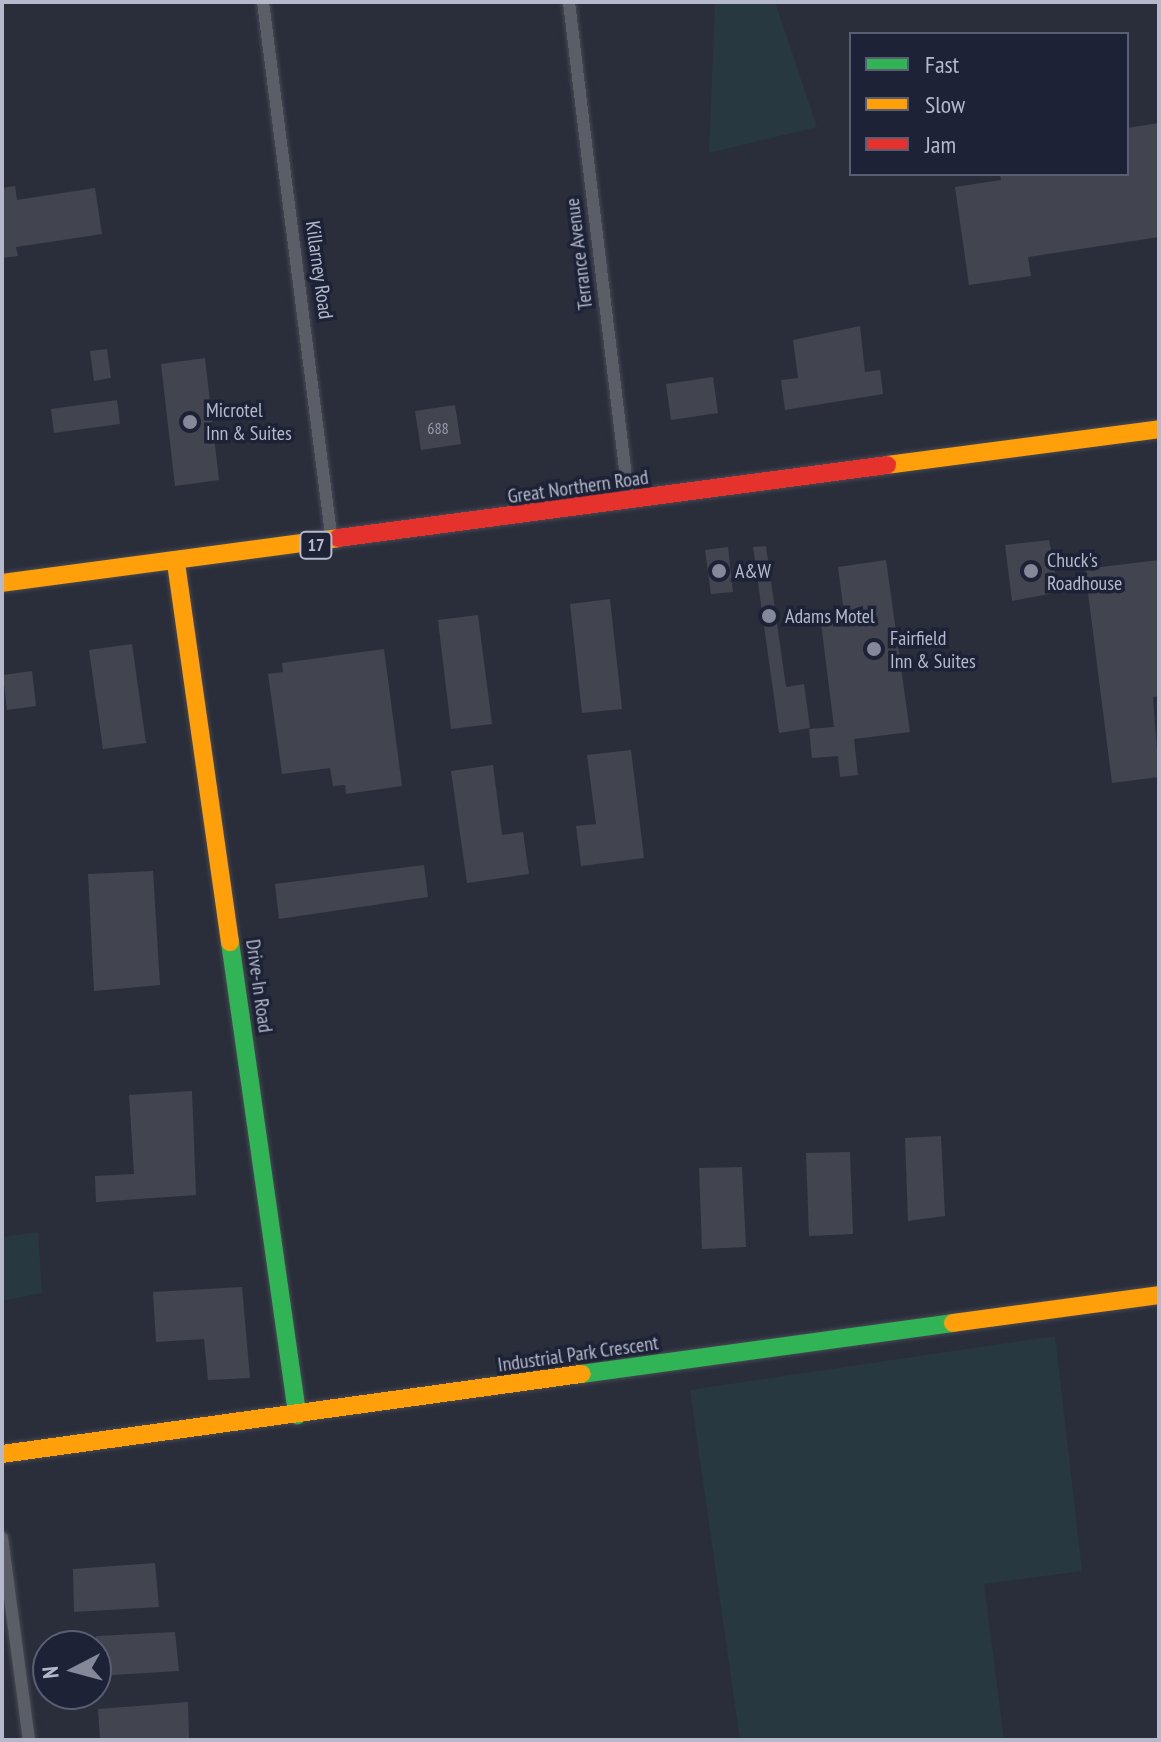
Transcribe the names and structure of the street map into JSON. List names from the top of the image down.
{
  "streets": {
    "main road": [
      "Great Northern Road",
      "17",
      "Drive-In Road",
      "Industrial Park Crescent"
    ],
    "street": ["Terrance Avenue", "Killarney Road"]
  },
  "crossings": [
    ["Terrance Avenue", "Great Northern Road"],
    ["Killarney Road", "Great Northern Road"],
    ["Great Northern Road", "Drive-In Road"],
    ["Drive-In Road", "Industrial Park Crescent"]
  ],
  "places": [
    "Microtel Inn & Suites",
    "A&W",
    "Chuck's Roadhouse",
    "Adams Motel",
    "Fairfield Inn & Suites"
  ],
  "house_numbers": ["688"],
  "legend": ["Fast", "Slow", "Jam"],
  "north": "left"
}
